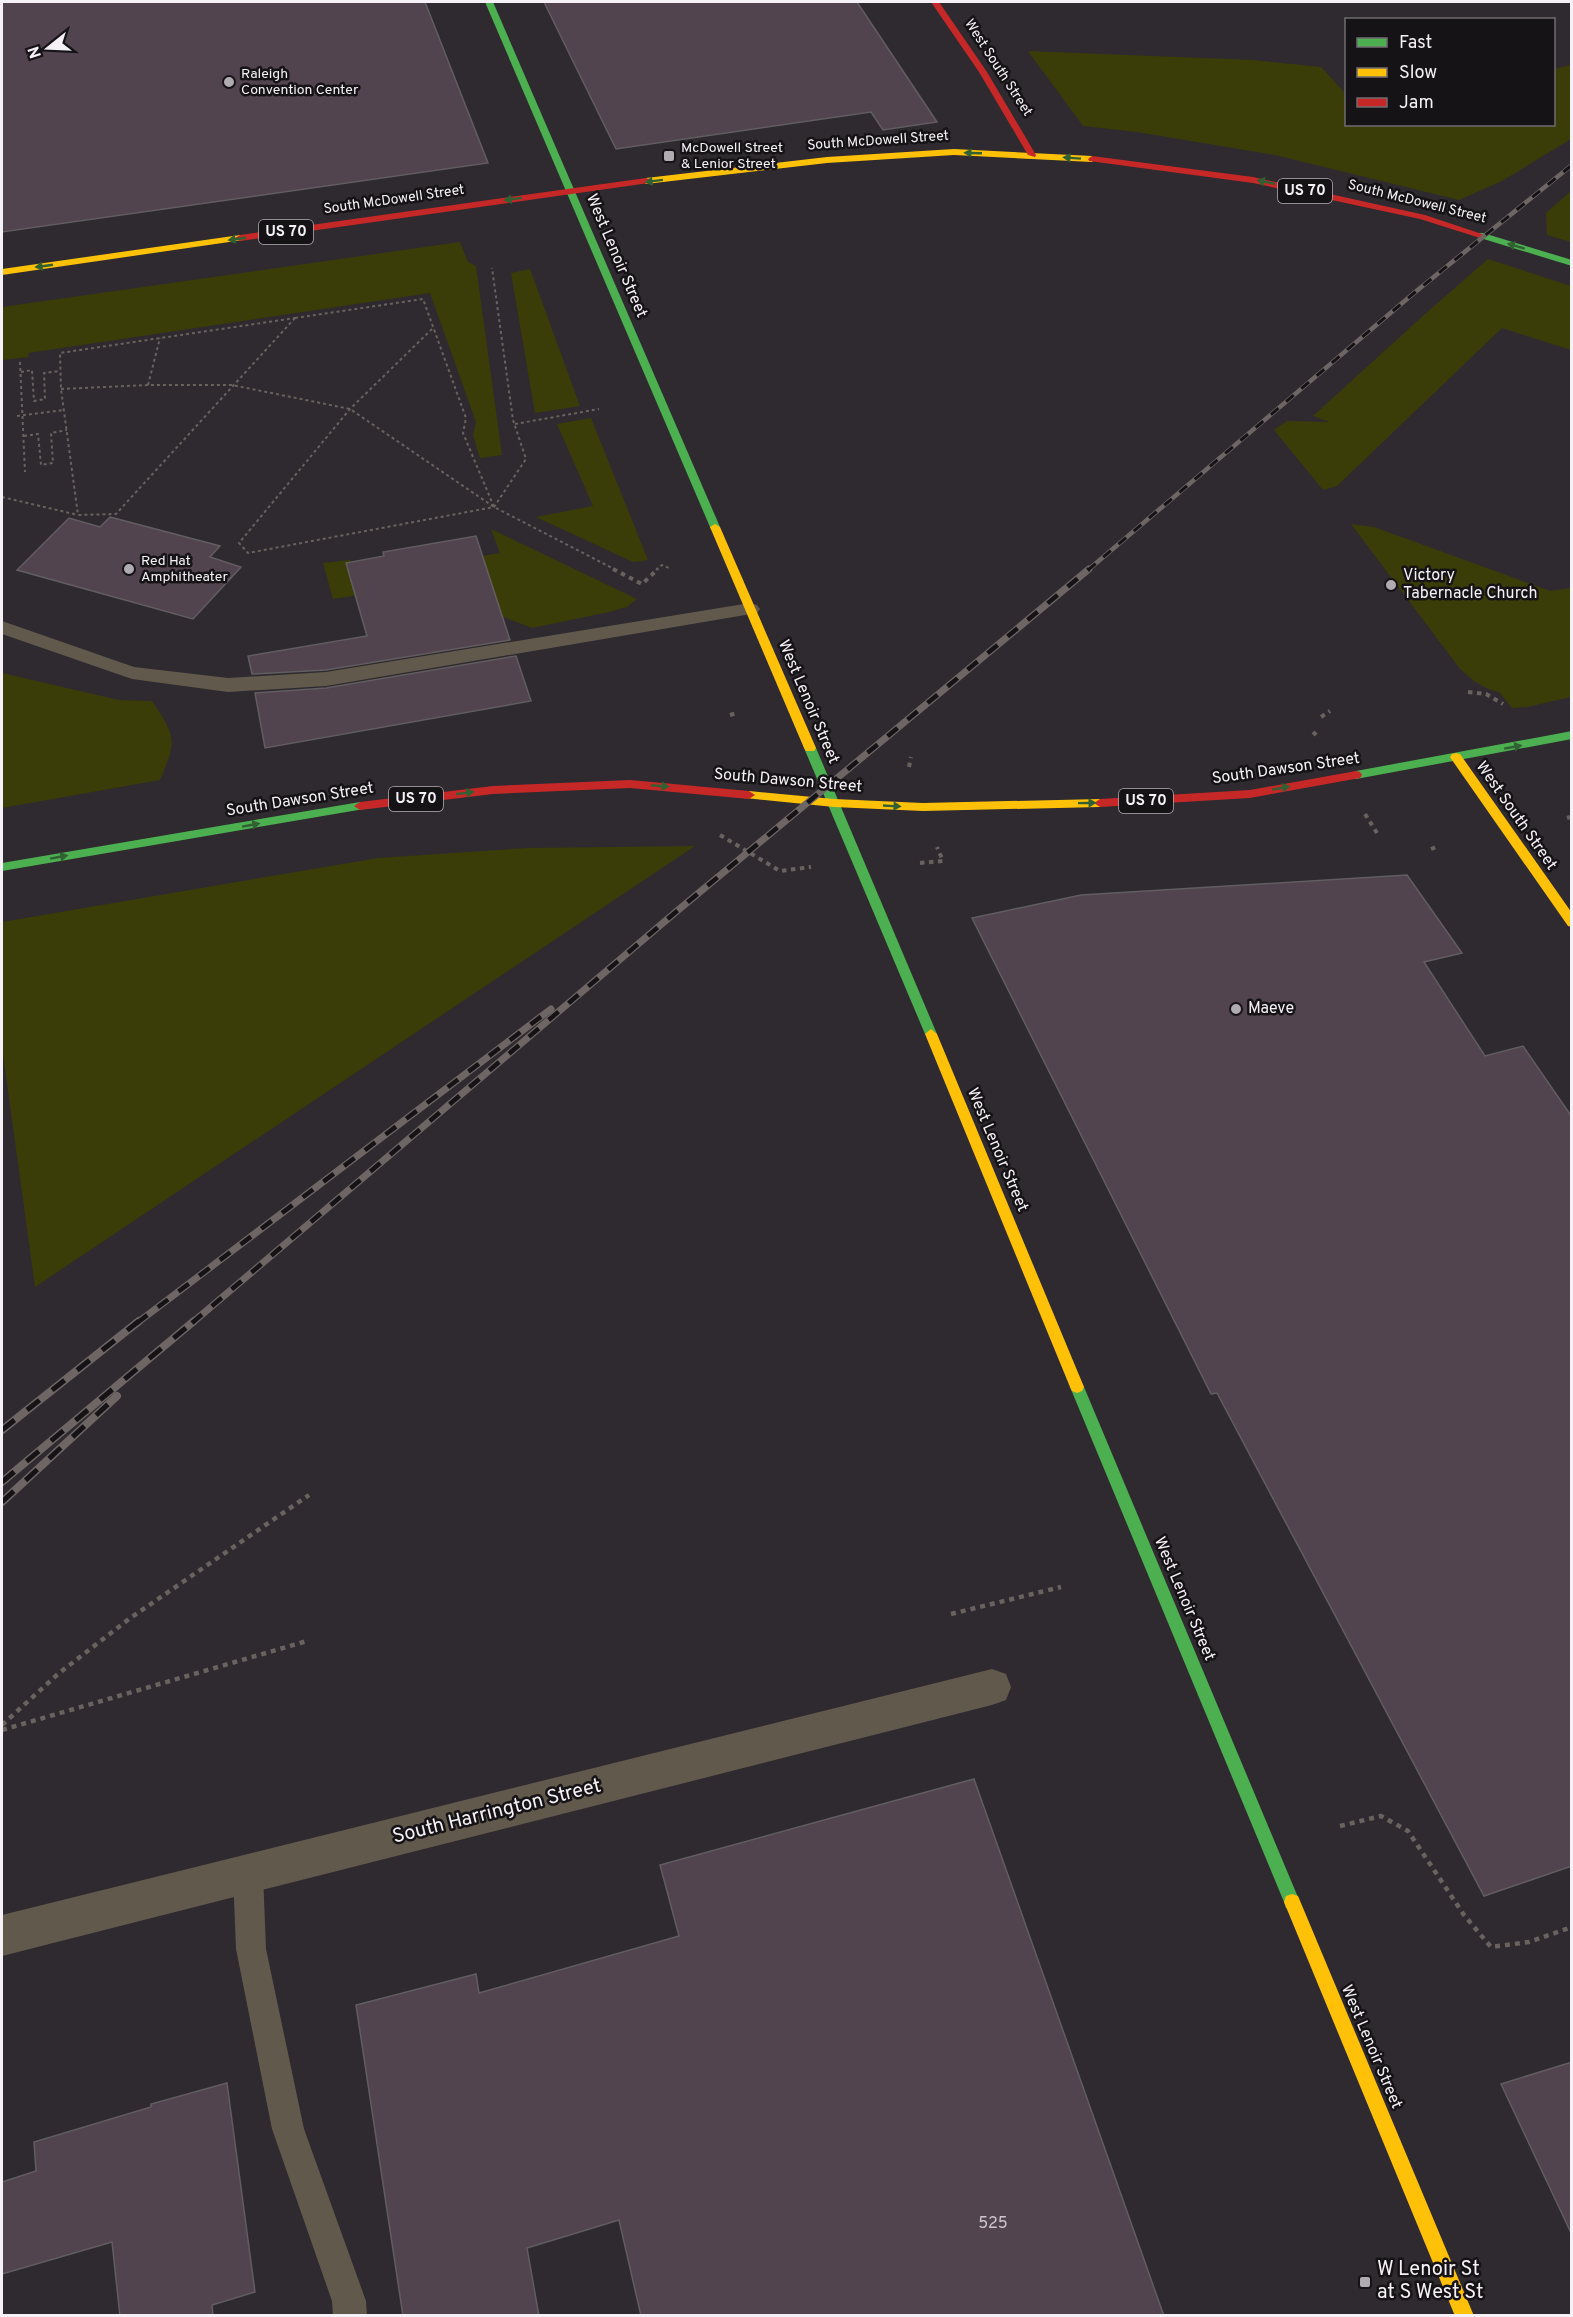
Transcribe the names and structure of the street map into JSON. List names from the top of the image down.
{
  "streets": {
    "main road": [
      "West South Street",
      "South McDowell Street",
      "US 70",
      "West Lenoir Street",
      "South Dawson Street"
    ],
    "street": ["South Harrington Street"]
  },
  "crossings": [
    ["West South Street", "South McDowell Street"],
    ["West South Street", "South Dawson Street"],
    ["South McDowell Street", "West Lenoir Street"],
    ["West Lenoir Street", "South Dawson Street"]
  ],
  "one_way": ["South McDowell Street", "South Dawson Street"],
  "places": {
    "other": [
      "Raleigh Convention Center",
      "Red Hat Amphitheater",
      "Victory Tabernacle Church",
      "Maeve"
    ],
    "transit": ["McDowell Street & Lenior Street", "W Lenoir St at S West St"]
  },
  "house_numbers": ["525"],
  "legend": ["Fast", "Slow", "Jam"],
  "north": "left"
}
